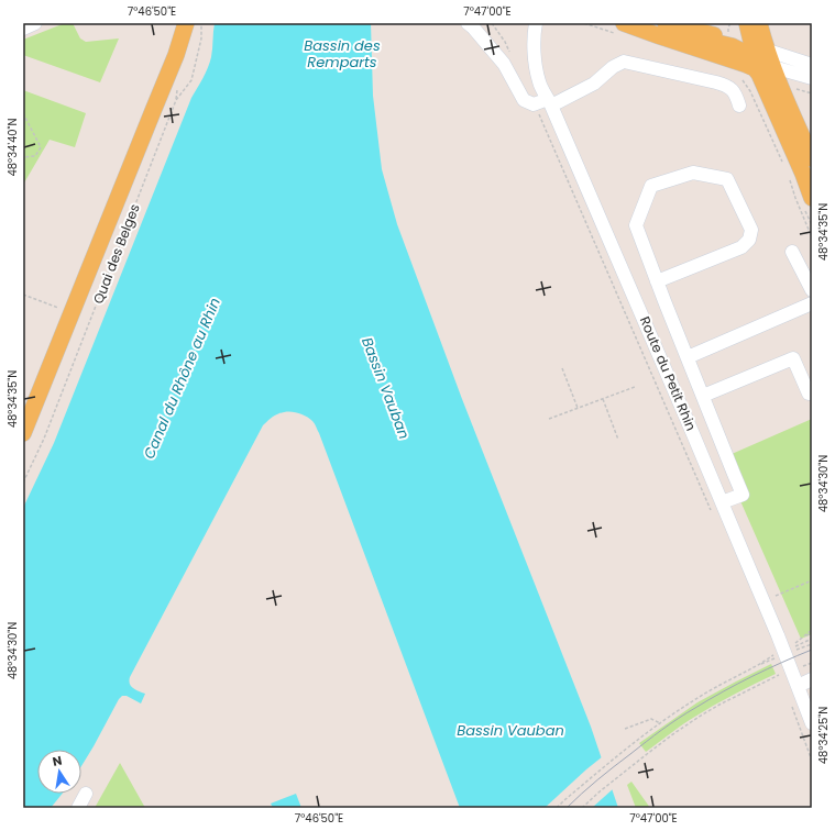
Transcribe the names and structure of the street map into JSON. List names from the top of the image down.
{
  "streets": {
    "main road": ["Quai des Belges"],
    "street": ["Route du Petit Rhin"]
  },
  "water": ["Bassin des Remparts", "Canal du Rhône au Rhin", "Bassin Vauban"],
  "north": "top",
  "coordinates": [
    "7°46'50\"E",
    "7°47'00\"E",
    "48°34'40\"N",
    "48°34'35\"N",
    "48°34'30\"N",
    "48°34'25\"N"
  ]
}
